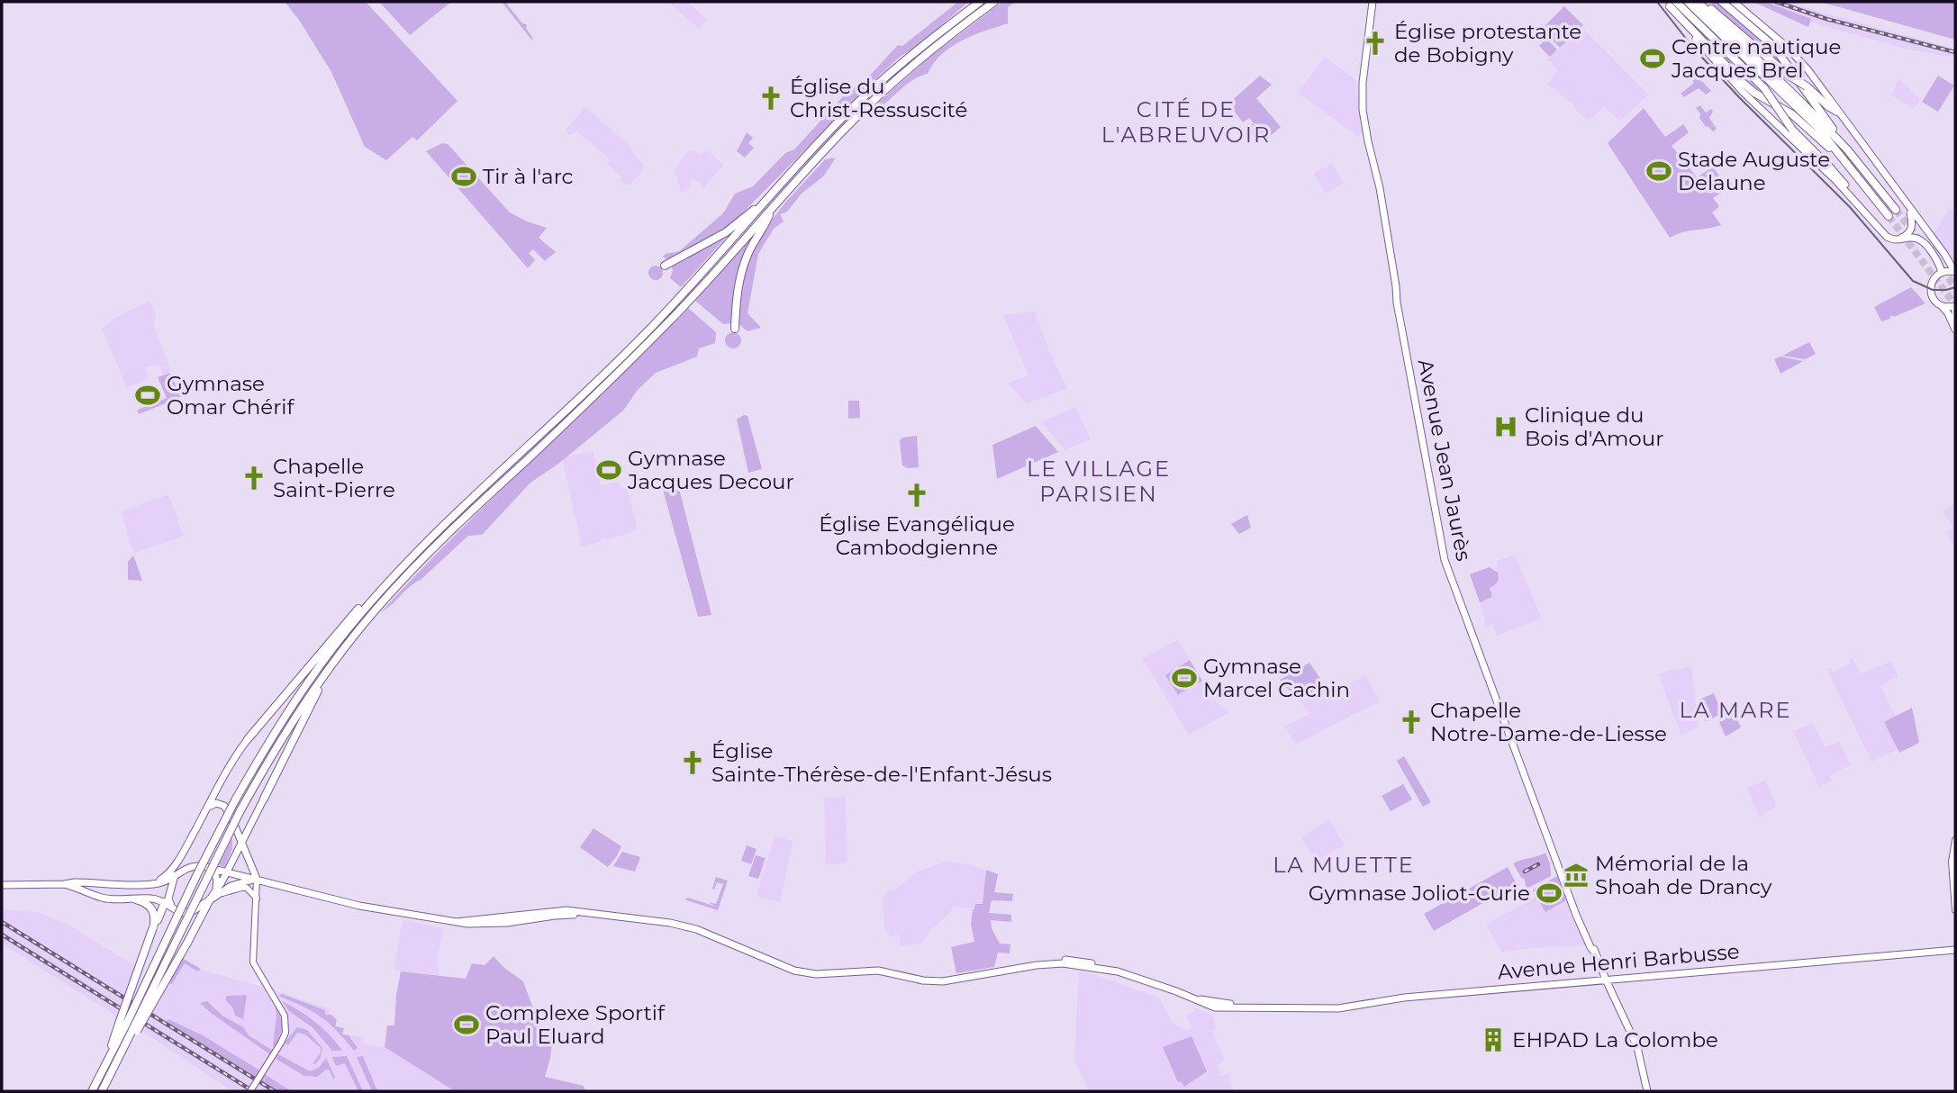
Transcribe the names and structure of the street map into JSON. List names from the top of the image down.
{
  "streets": {
    "main road": ["Avenue Jean Jaurès", "Avenue Henri Barbusse"]
  },
  "crossings": [
    ["Avenue Jean Jaurès", "Avenue Henri Barbusse"]
  ],
  "districts": [
    "CITÉ DE L'ABREUVOIR",
    "LE VILLAGE PARISIEN",
    "LA MARE",
    "LA MUETTE"
  ],
  "places": {
    "church": [
      "Église protestante de Bobigny",
      "Église du Christ-Ressuscité",
      "Chapelle Saint-Pierre",
      "Église Evangélique Cambodgienne",
      "Chapelle Notre-Dame-de-Liesse",
      "Église Sainte-Thérèse-de-l'Enfant-Jésus"
    ],
    "sports": [
      "Centre nautique Jacques Brel",
      "Stade Auguste Delaune",
      "Tir à l'arc",
      "Gymnase Omar Chérif",
      "Gymnase Jacques Decour",
      "Gymnase Marcel Cachin",
      "Gymnase Joliot-Curie",
      "Complexe Sportif Paul Eluard"
    ],
    "hospital": ["Clinique du Bois d'Amour"],
    "museum": ["Mémorial de la Shoah de Drancy"],
    "building": ["EHPAD La Colombe"]
  }
}
